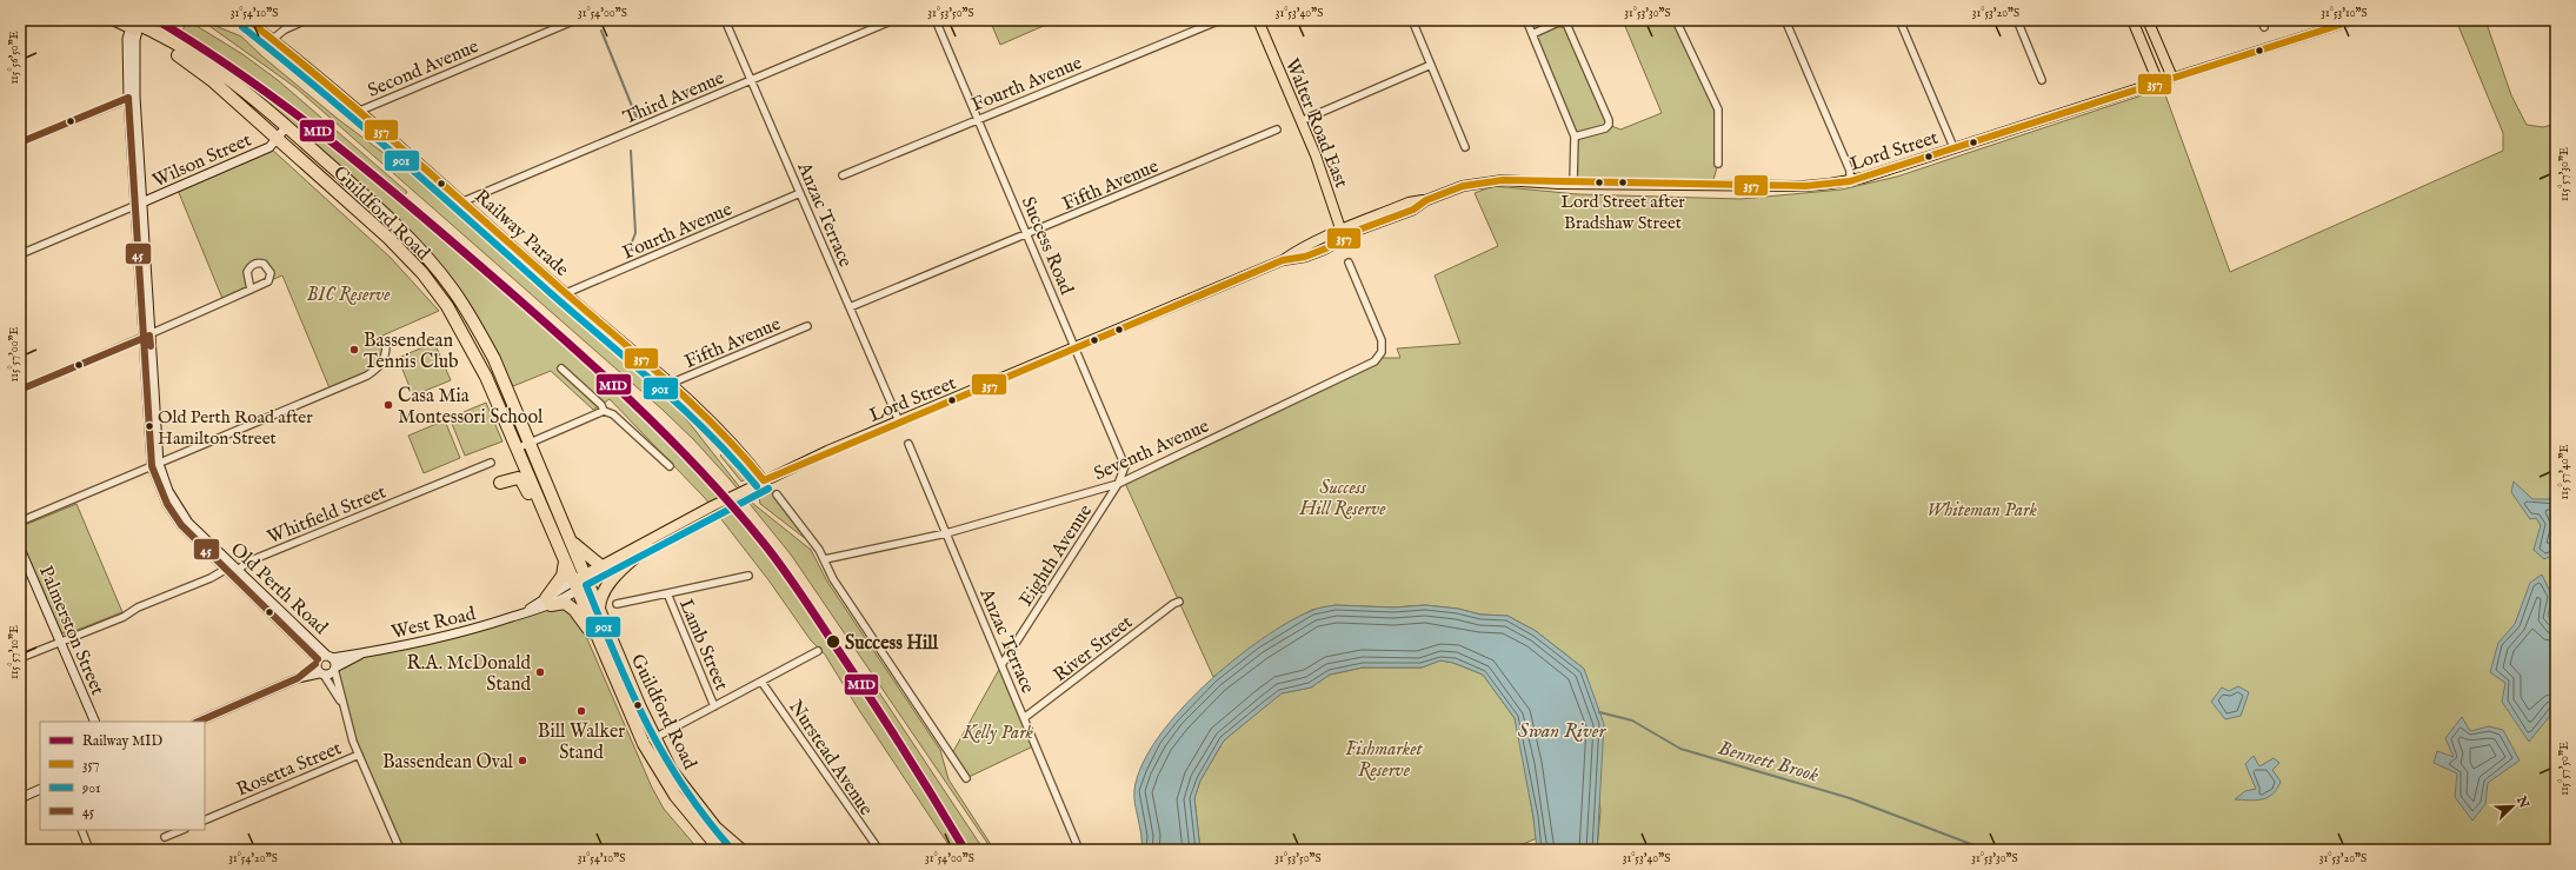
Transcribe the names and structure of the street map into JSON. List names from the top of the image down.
{
  "streets": {
    "highway": ["Guildford Road"],
    "main road": ["Walter Road East", "Lord Street"],
    "street": [
      "Second Avenue",
      "Fourth Avenue",
      "Third Avenue",
      "Wilson Street",
      "Fifth Avenue",
      "Anzac Terrace",
      "Railway Parade",
      "Success Road",
      "Seventh Avenue",
      "Whitfield Street",
      "Eighth Avenue",
      "Old Perth Road",
      "West Road",
      "Palmerston Street",
      "Lamb Street",
      "River Street",
      "Nurstead Avenue",
      "Rosetta Street"
    ]
  },
  "crossings": [
    ["Second Avenue", "Railway Parade"],
    ["Fourth Avenue", "Anzac Terrace"],
    ["Fourth Avenue", "Railway Parade"],
    ["Fourth Avenue", "Success Road"],
    ["Third Avenue", "Anzac Terrace"],
    ["Third Avenue", "Railway Parade"],
    ["Walter Road East", "Lord Street"],
    ["Lord Street", "Guildford Road"],
    ["Lord Street", "Anzac Terrace"],
    ["Lord Street", "Railway Parade"],
    ["Lord Street", "Success Road"],
    ["Lord Street", "West Road"],
    ["Wilson Street", "Guildford Road"],
    ["Wilson Street", "Old Perth Road"],
    ["Fifth Avenue", "Anzac Terrace"],
    ["Fifth Avenue", "Railway Parade"],
    ["Fifth Avenue", "Success Road"],
    ["Guildford Road", "Old Perth Road"],
    ["Guildford Road", "West Road"],
    ["Anzac Terrace", "Seventh Avenue"],
    ["Anzac Terrace", "Eighth Avenue"],
    ["Anzac Terrace", "River Street"],
    ["Success Road", "Seventh Avenue"],
    ["Success Road", "Eighth Avenue"],
    ["Seventh Avenue", "Eighth Avenue"],
    ["Whitfield Street", "Old Perth Road"],
    ["Old Perth Road", "West Road"]
  ],
  "water": ["Swan River", "Bennett Brook"],
  "parks": [
    "BIC Reserve",
    "Success Hill Reserve",
    "Whiteman Park",
    "Kelly Park",
    "Fishmarket Reserve"
  ],
  "places": [
    "Lord Street after Bradshaw Street",
    "Bassendean Tennis Club",
    "Casa Mia Montessori School",
    "Old Perth Road after Hamilton Street",
    "Success Hill",
    "R.A. McDonald Stand",
    "Bill Walker Stand",
    "Bassendean Oval"
  ],
  "lines": [
    "rail line MID",
    "transit line 357",
    "transit line 901",
    "transit line 45"
  ],
  "legend": [
    "Railway MID",
    "357",
    "901",
    "45"
  ],
  "north": "top right",
  "coordinates": [
    "31°54'10\"S",
    "31°54'00\"S",
    "31°53'50\"S",
    "31°53'40\"S",
    "31°53'30\"S",
    "31°53'20\"S",
    "31°53'10\"S",
    "115°56'50\"E",
    "115°57'30\"E",
    "115°57'00\"E",
    "115°57'40\"E",
    "115°57'10\"E",
    "115°57'50\"E",
    "31°54'20\"S"
  ]
}
